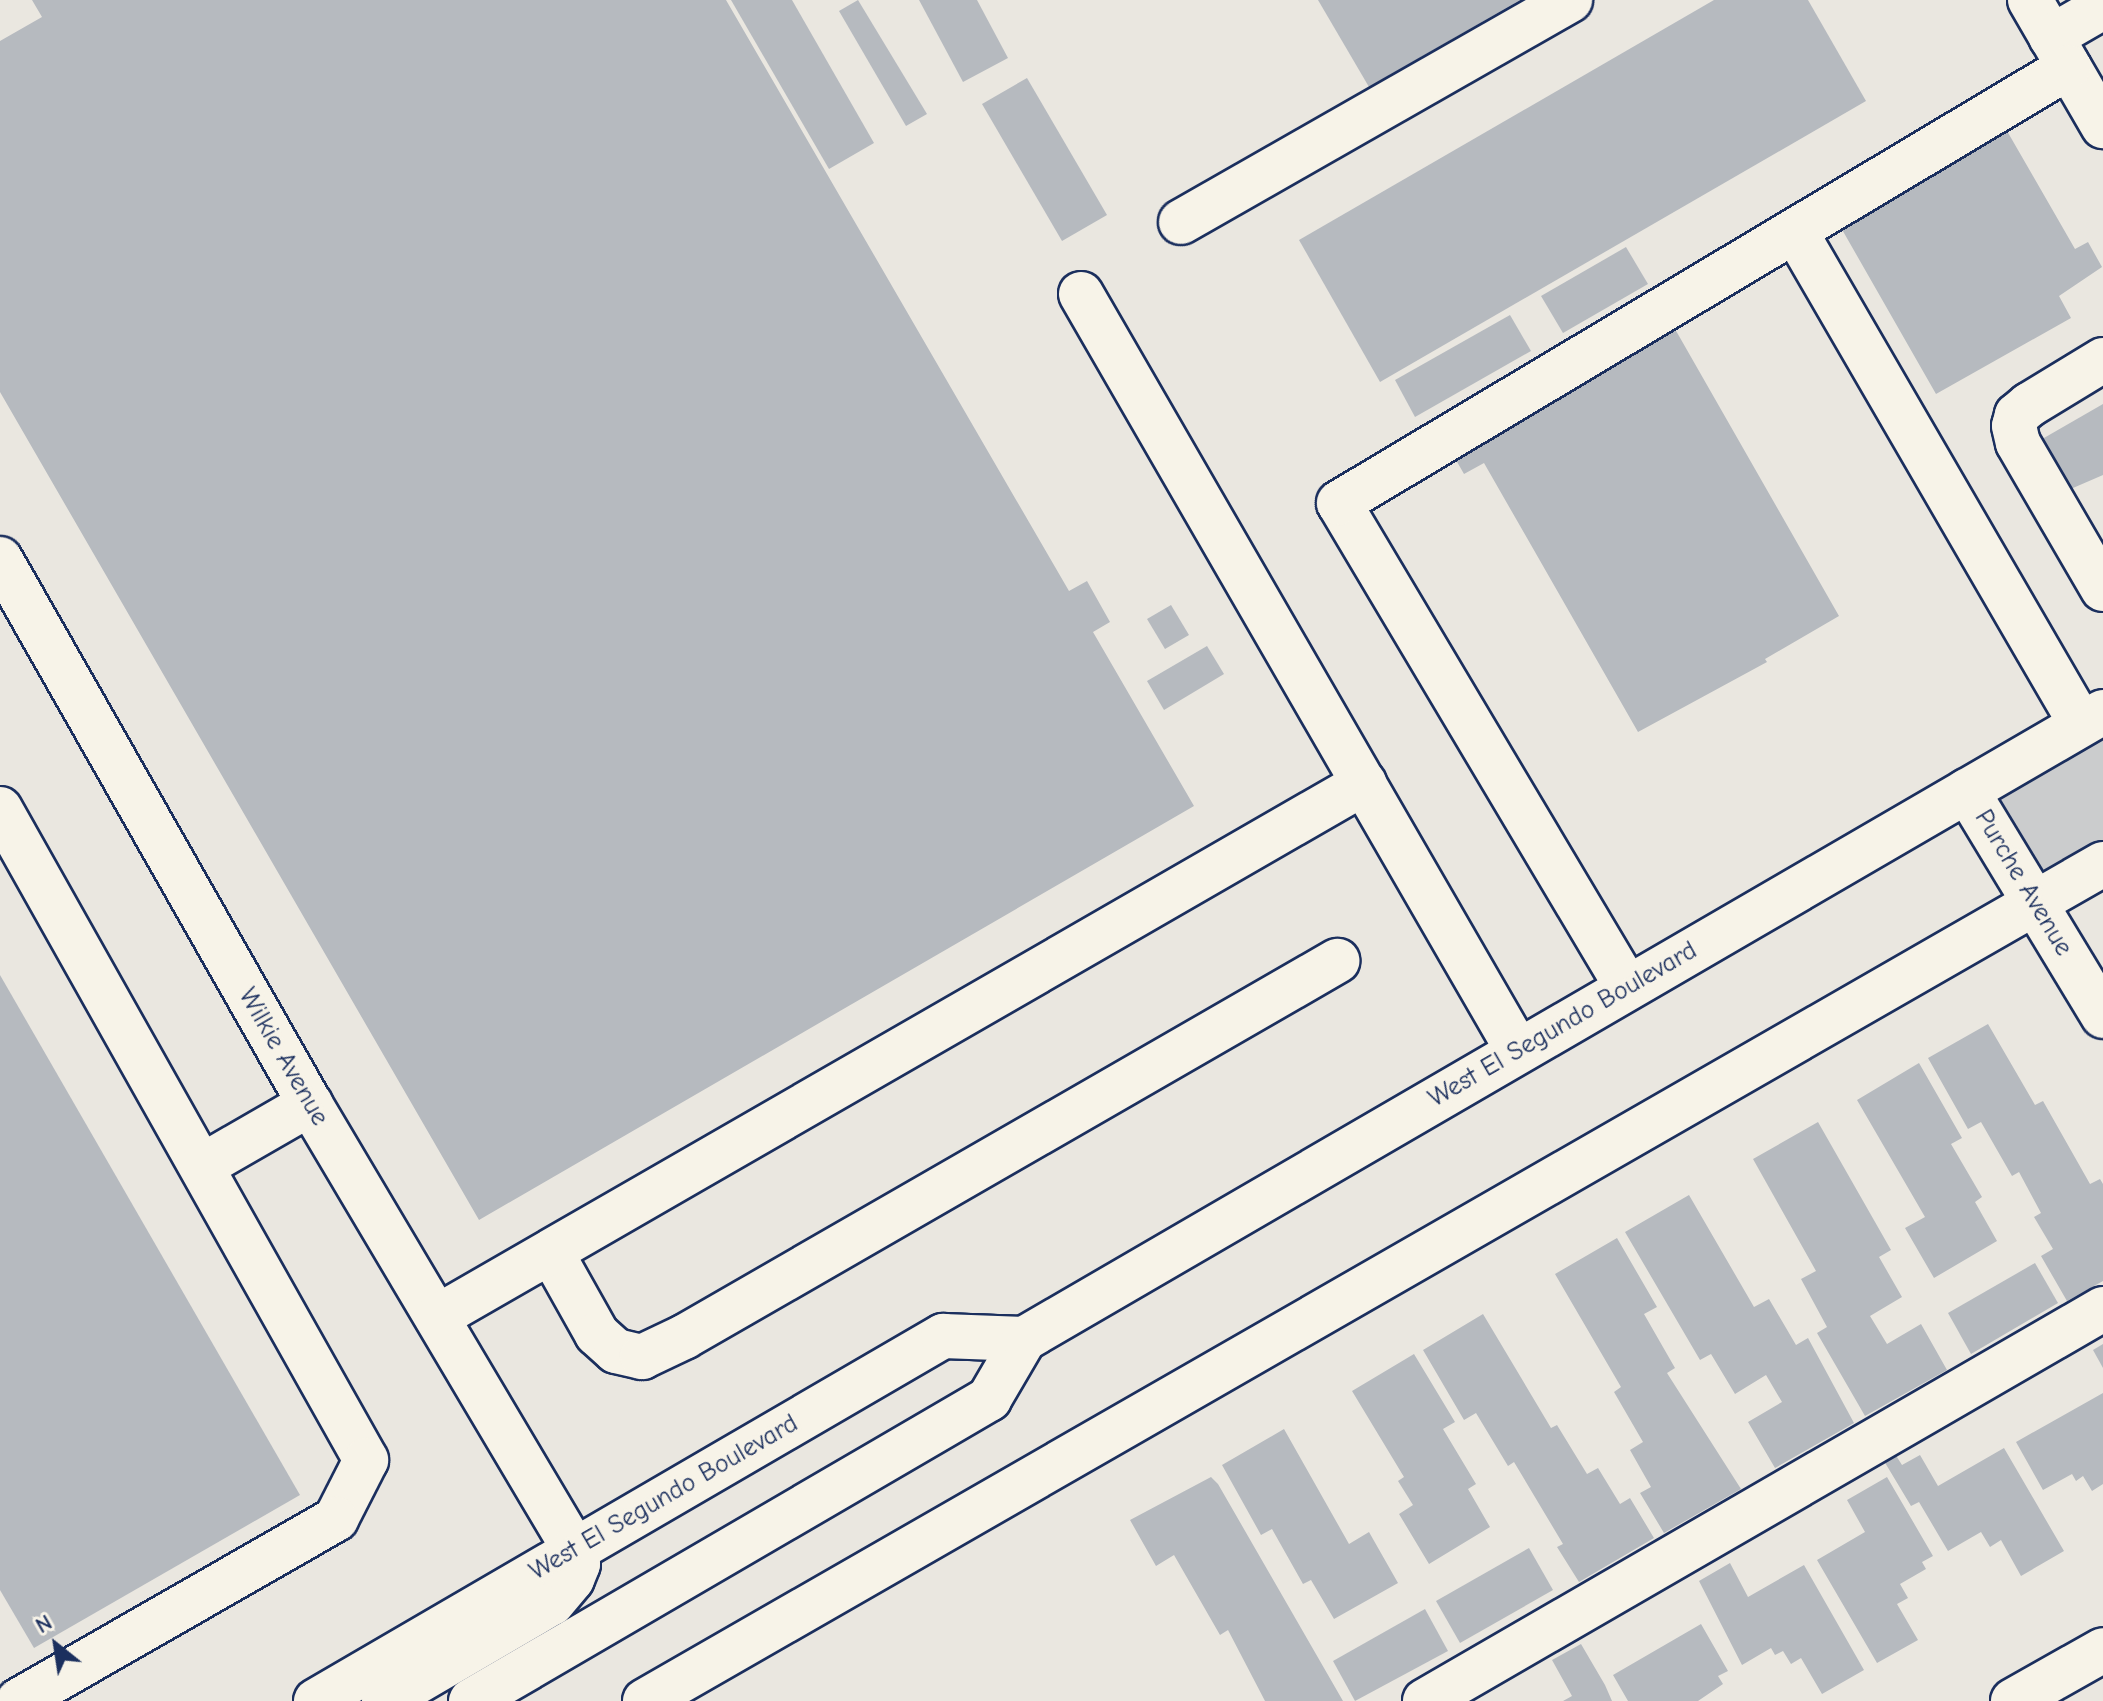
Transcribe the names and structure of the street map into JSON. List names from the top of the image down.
{
  "streets": {
    "main road": ["Purche Avenue", "West El Segundo Boulevard", "Wilkie Avenue"]
  },
  "crossings": [
    ["Purche Avenue", "West El Segundo Boulevard"],
    ["West El Segundo Boulevard", "Wilkie Avenue"]
  ],
  "north": "top left"
}
